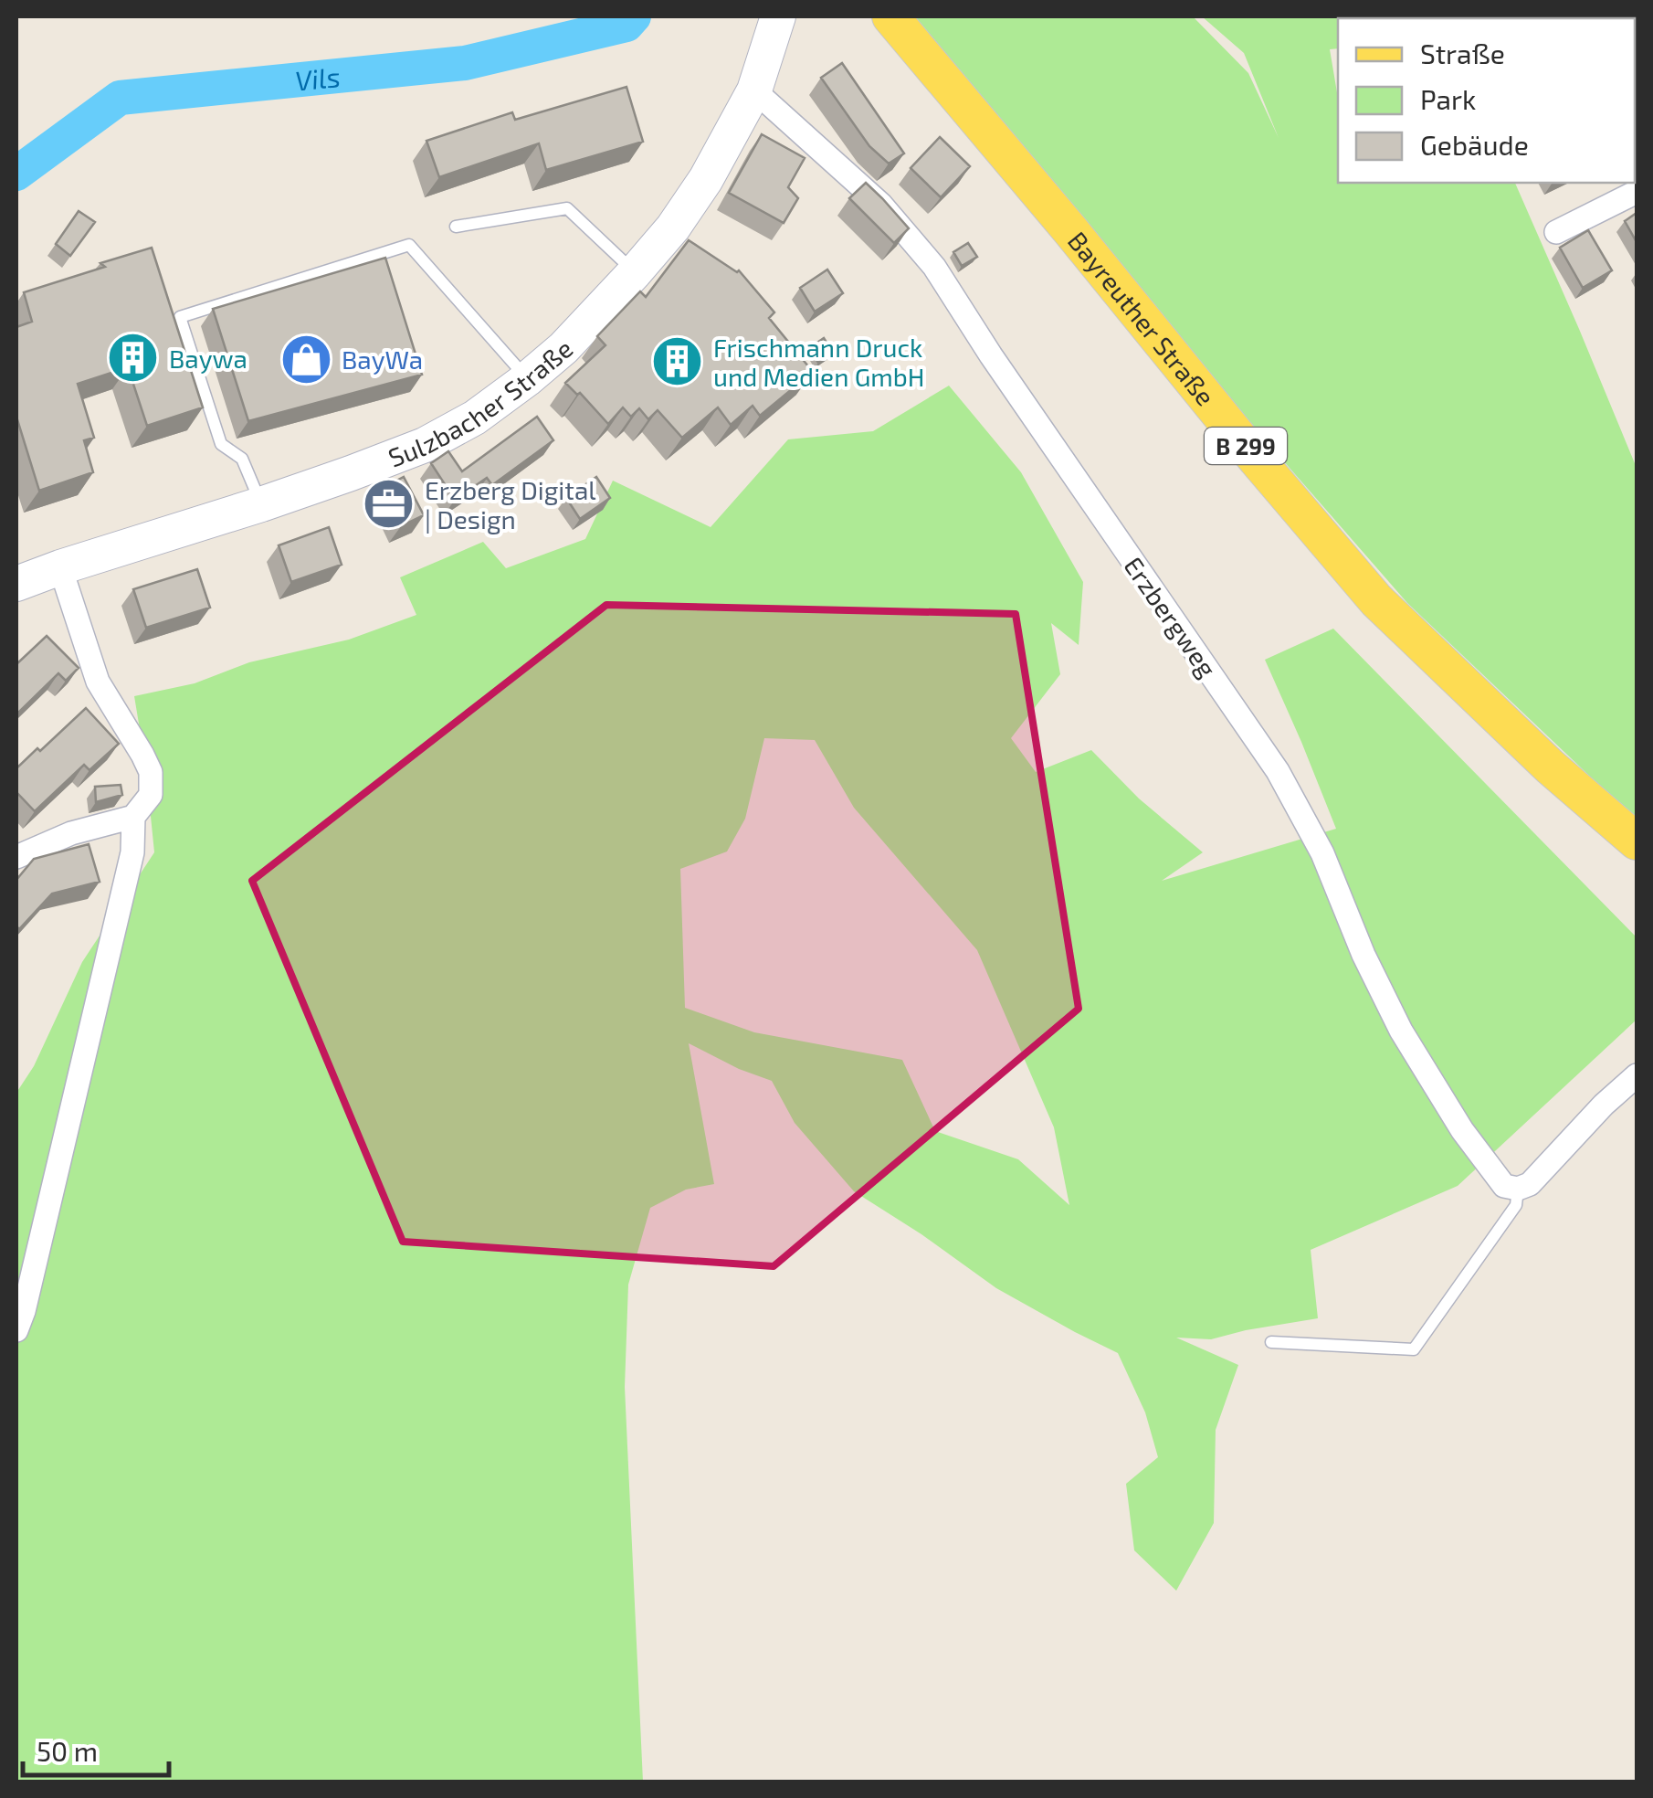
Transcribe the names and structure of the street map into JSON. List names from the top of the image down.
{
  "streets": {
    "main road": ["Bayreuther Straße", "Sulzbacher Straße", "B 299"],
    "street": ["Erzbergweg"]
  },
  "crossings": [
    ["Sulzbacher Straße", "Erzbergweg"]
  ],
  "water": ["Vils"],
  "places": {
    "building": ["Baywa", "Frischmann Druck und Medien GmbH"],
    "shop": ["BayWa"],
    "office": ["Erzberg Digital | Design"]
  },
  "legend": ["Straße", "Park", "Gebäude"],
  "scale_bar": "50 m"
}
